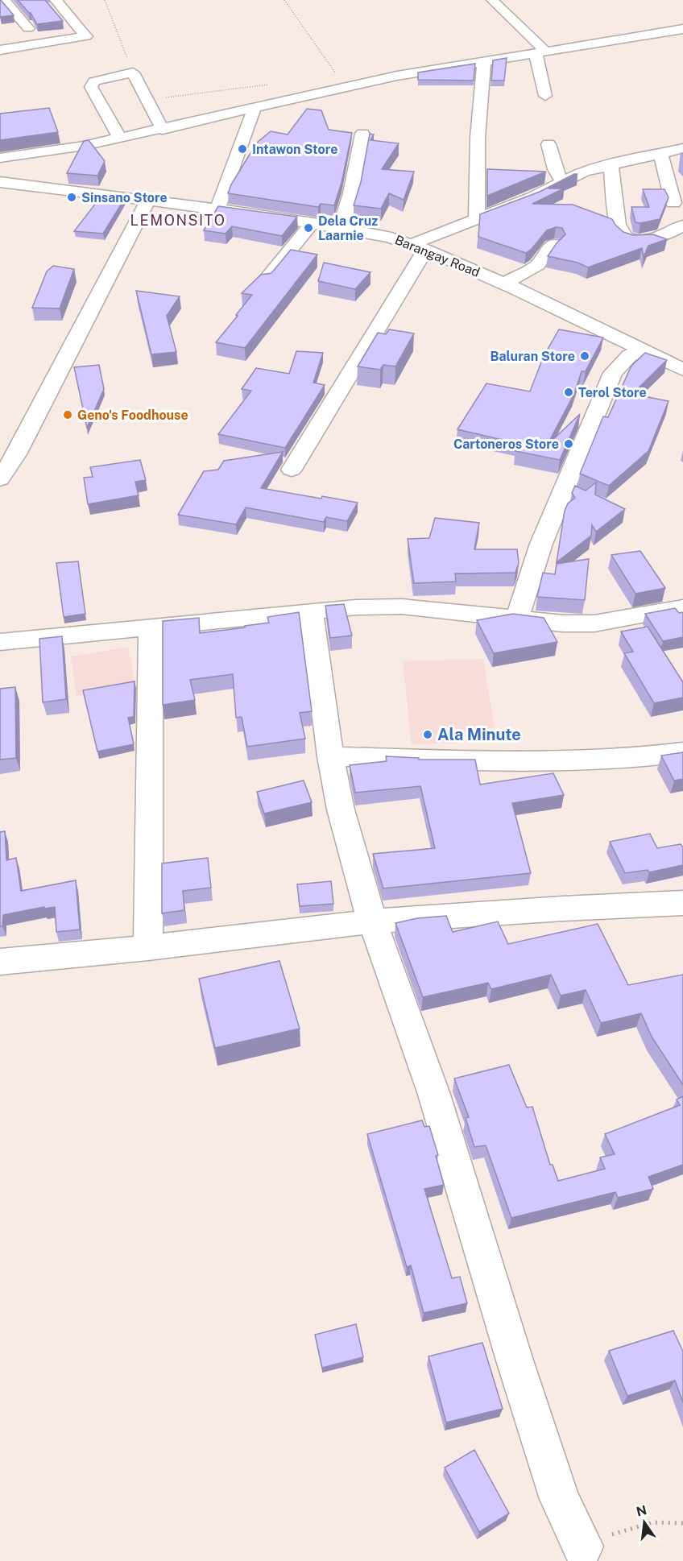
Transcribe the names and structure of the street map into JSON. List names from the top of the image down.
{
  "streets": {
    "street": ["Barangay Road"]
  },
  "districts": ["LEMONSITO"],
  "places": [
    "Intawon Store",
    "Sinsano Store",
    "Dela Cruz Laarnie",
    "Baluran Store",
    "Terol Store",
    "Geno's Foodhouse",
    "Cartoneros Store",
    "Ala Minute"
  ],
  "north": "top"
}
